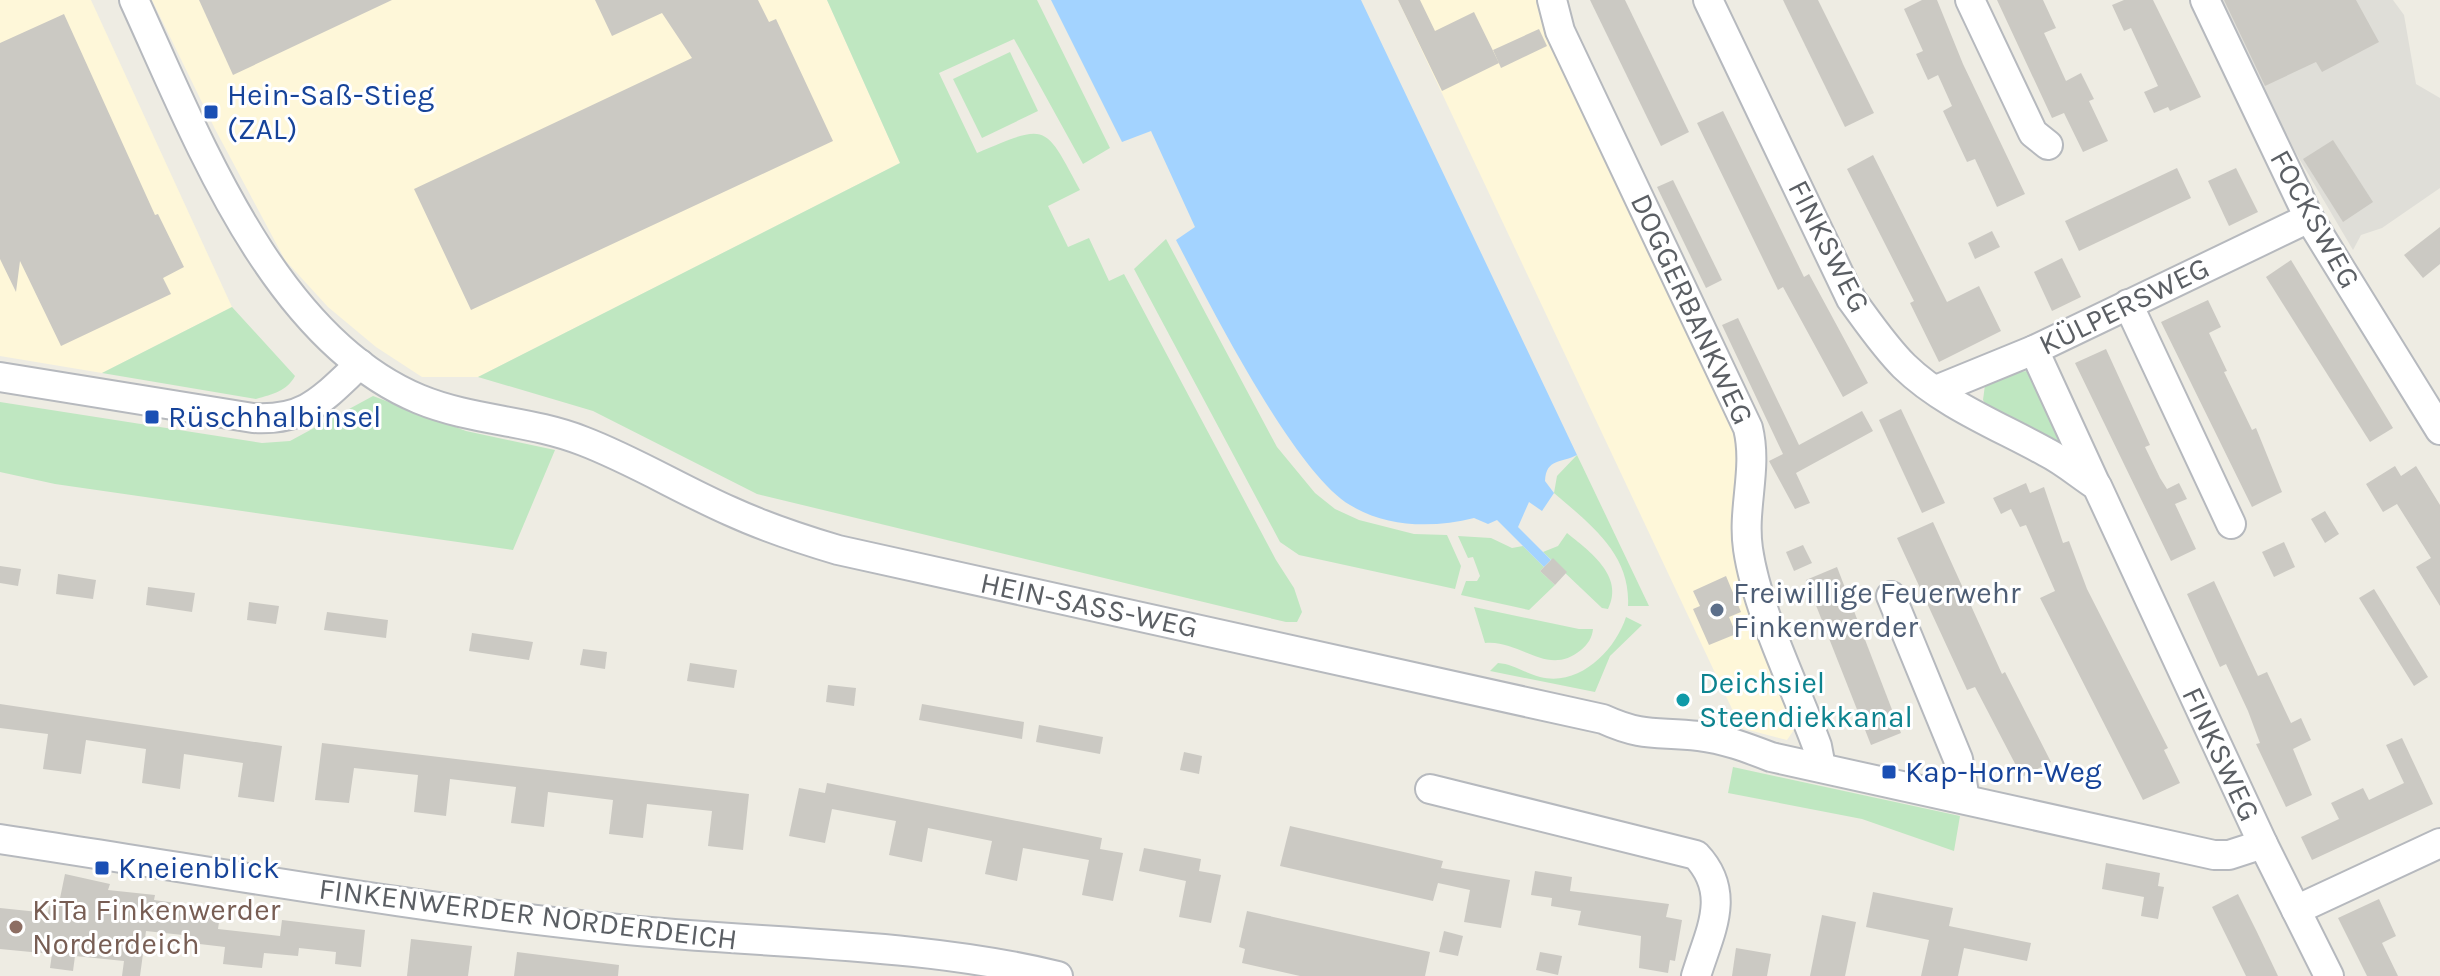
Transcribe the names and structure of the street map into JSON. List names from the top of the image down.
{
  "streets": {
    "street": [
      "FOCKSWEG",
      "FINKSWEG",
      "KÜLPERSWEG",
      "DOGGERBANKWEG",
      "HEIN-SASS-WEG",
      "FINKENWERDER NORDERDEICH"
    ]
  },
  "crossings": [
    ["FOCKSWEG", "KÜLPERSWEG"],
    ["FINKSWEG", "KÜLPERSWEG"],
    ["FINKSWEG", "HEIN-SASS-WEG"],
    ["DOGGERBANKWEG", "HEIN-SASS-WEG"]
  ],
  "places": {
    "transit": [
      "Hein-Saß-Stieg (ZAL)",
      "Rüschhalbinsel",
      "Kap-Horn-Weg",
      "Kneienblick"
    ],
    "other": ["Freiwillige Feuerwehr Finkenwerder", "Deichsiel Steendiekkanal", "KiTa Finkenwerder Norderdeich"]
  }
}
